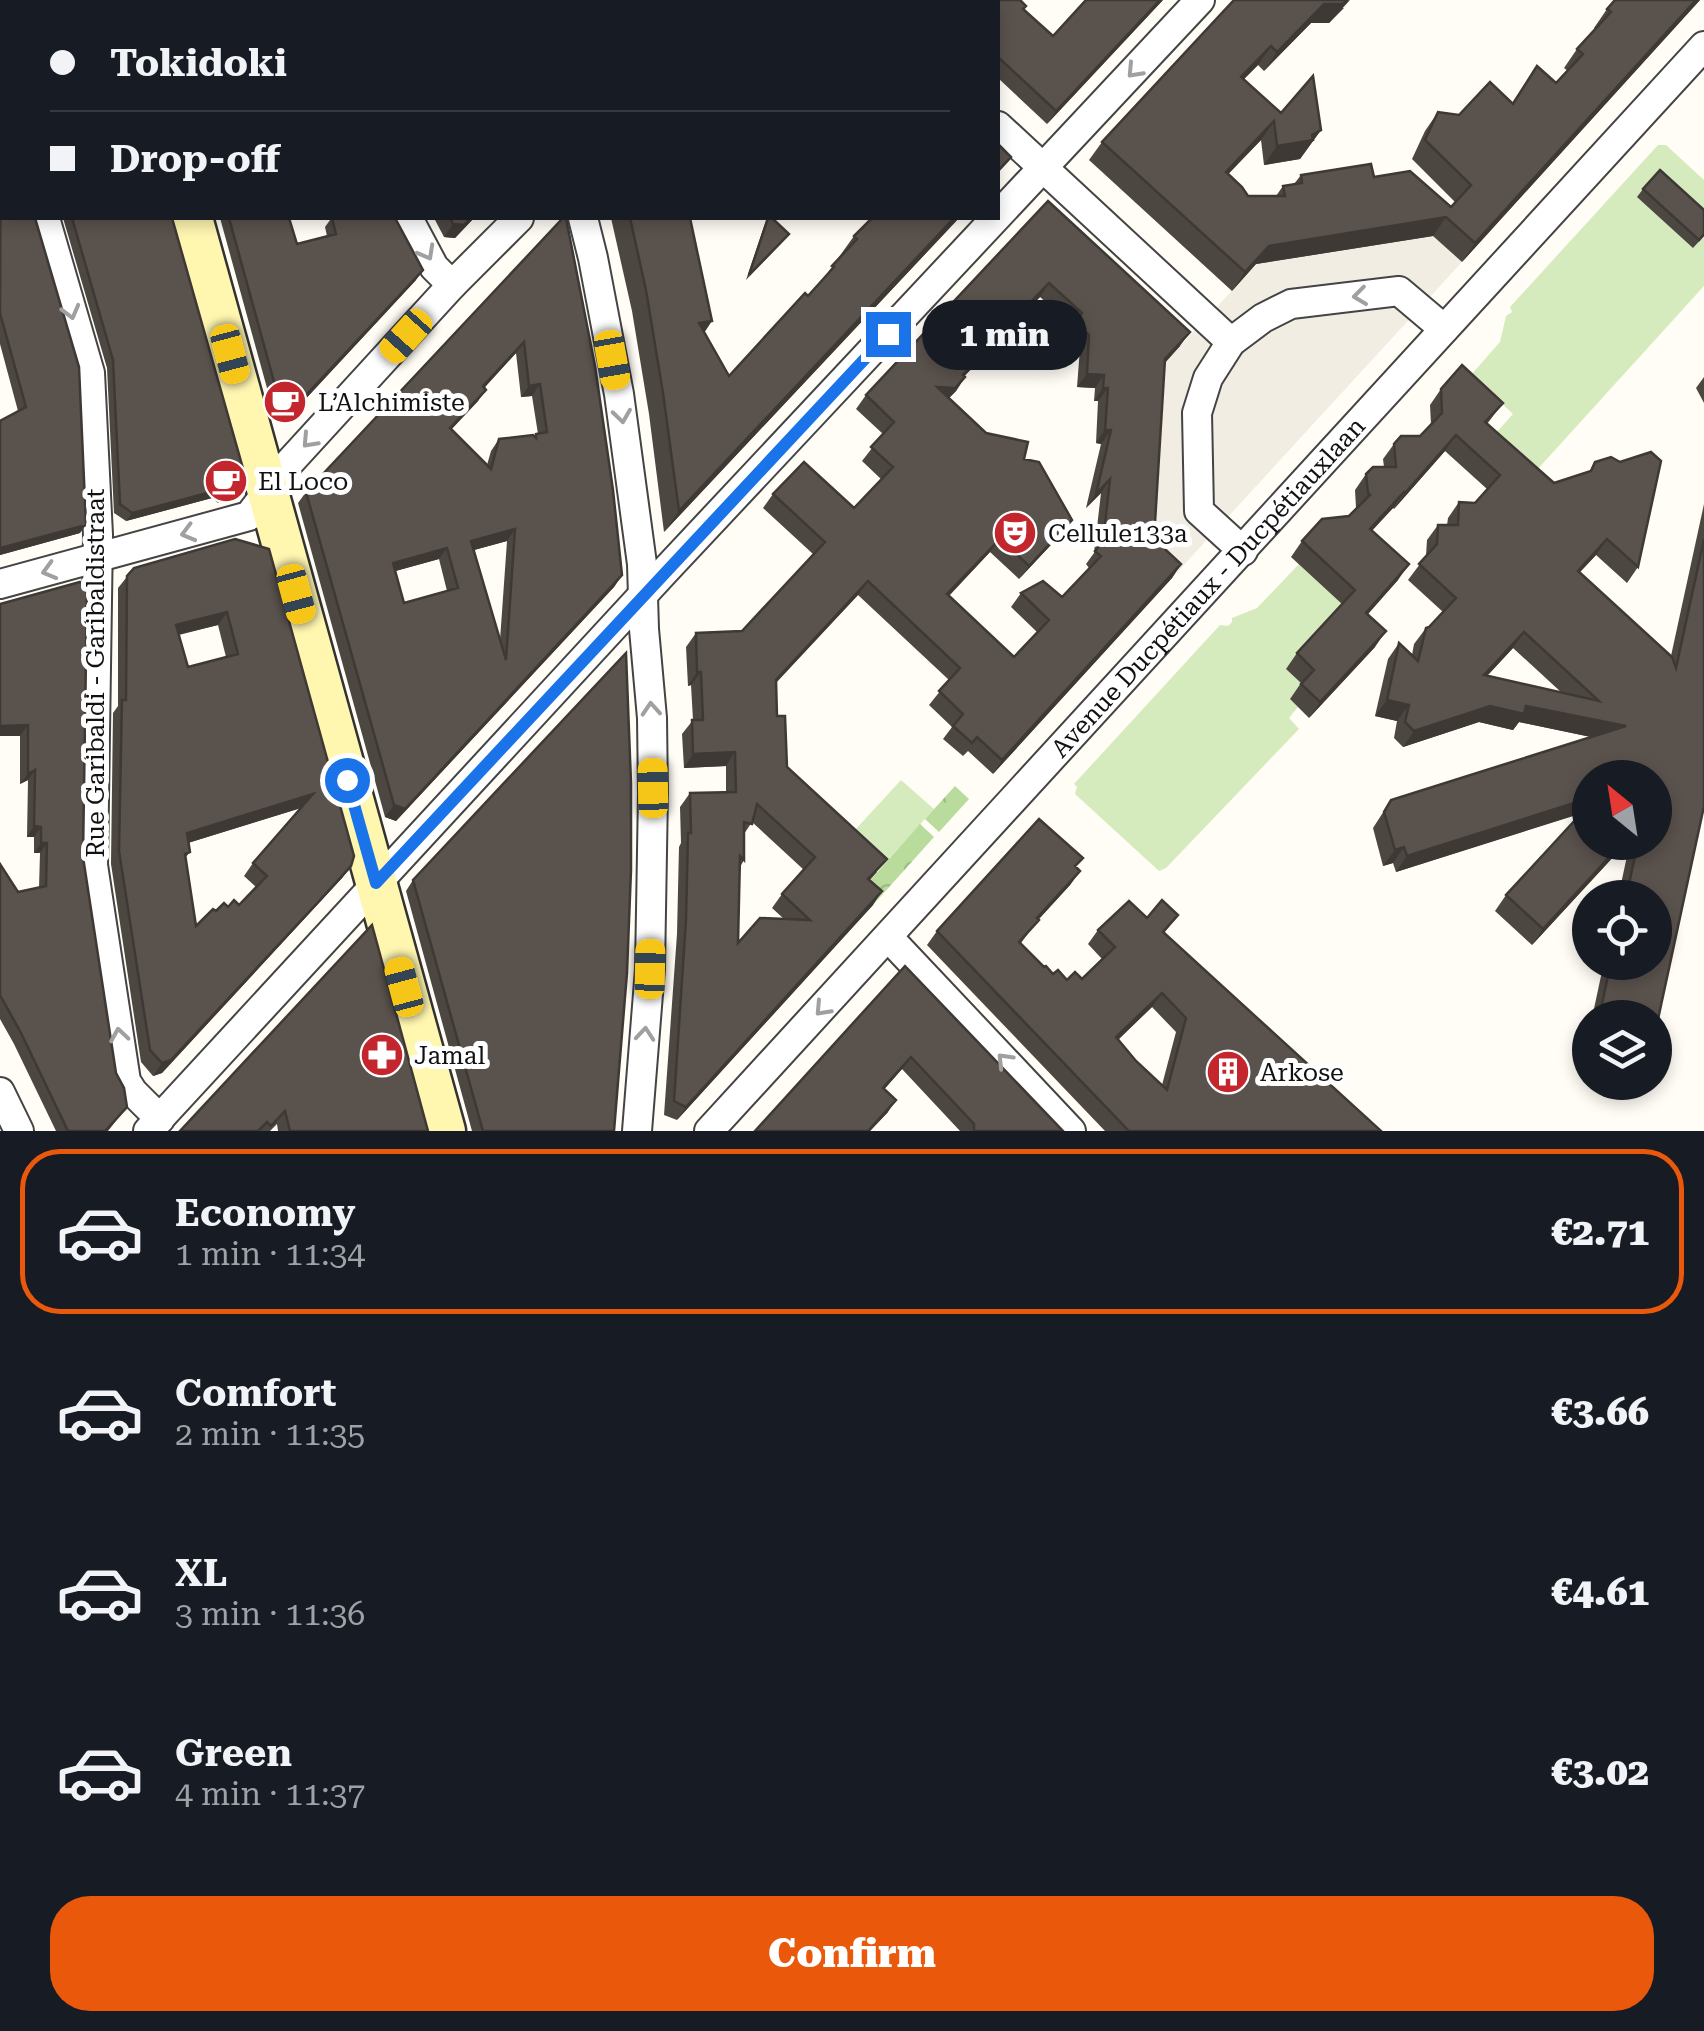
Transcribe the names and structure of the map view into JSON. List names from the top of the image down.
{
  "streets": {
    "street": ["Avenue Ducpétiaux - Ducpétiauxlaan", "Rue Garibaldi - Garibaldistraat"]
  },
  "places": {
    "cafe": ["L’Alchimiste", "El Loco"],
    "theatre": ["Cellule133a"],
    "pharmacy": ["Jamal"],
    "building": ["Arkose"]
  },
  "north": "top left",
  "page": {
    "banner": ["Tokidoki", "Drop-off"],
    "bubble": "1 min",
    "list": [
      {
        "name": "Economy",
        "note": "1 min · 11:34",
        "value": "€2.71"
      },
      {
        "name": "Comfort",
        "note": "2 min · 11:35",
        "value": "€3.66"
      },
      {
        "name": "XL",
        "note": "3 min · 11:36",
        "value": "€4.61"
      },
      {
        "name": "Green",
        "note": "4 min · 11:37",
        "value": "€3.02"
      }
    ],
    "buttons": "Confirm"
  }
}
